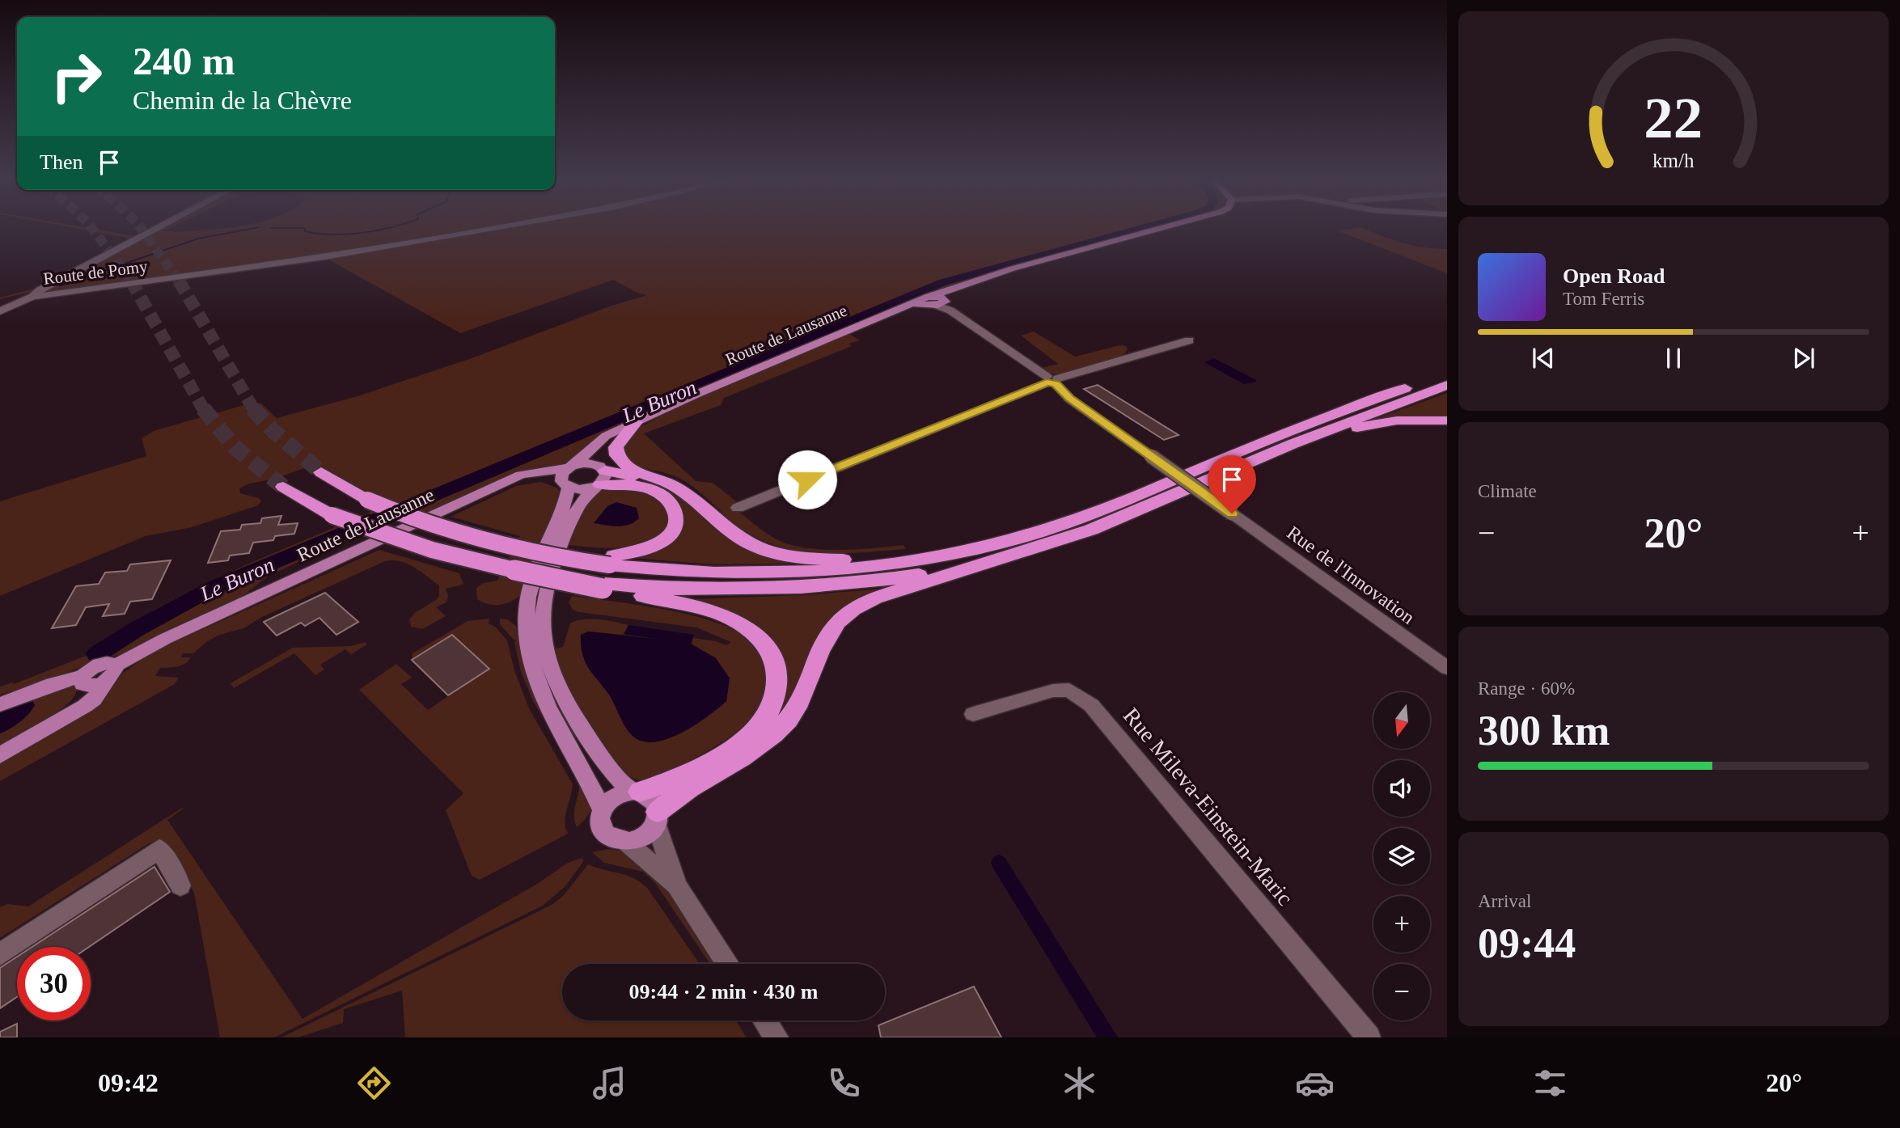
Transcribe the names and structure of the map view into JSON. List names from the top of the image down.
{
  "streets": {
    "main road": ["Route de Lausanne"],
    "street": ["Route de Pomy", "Rue de l'Innovation", "Rue Mileva-Einstein-Maric"]
  },
  "crossings": [
    ["Route de Lausanne", "Rue de l'Innovation"]
  ],
  "water": ["Le Buron"],
  "north": "bottom",
  "page": {
    "turn": ["240 m", "Chemin de la Chèvre"],
    "then": "Then",
    "song": ["Open Road", "Tom Ferris"],
    "tile": [
      "Climate",
      ["Range · 60%", "300 km"],
      ["Arrival", "09:44"]
    ],
    "heat": ["−", "20°", "+"],
    "map_buttons": ["+", "−"],
    "limit": "30",
    "trip": "09:44 · 2 min · 430 m",
    "tabs": ["09:42", "20°"],
    "gauge": ["22", "km/h"]
  }
}
